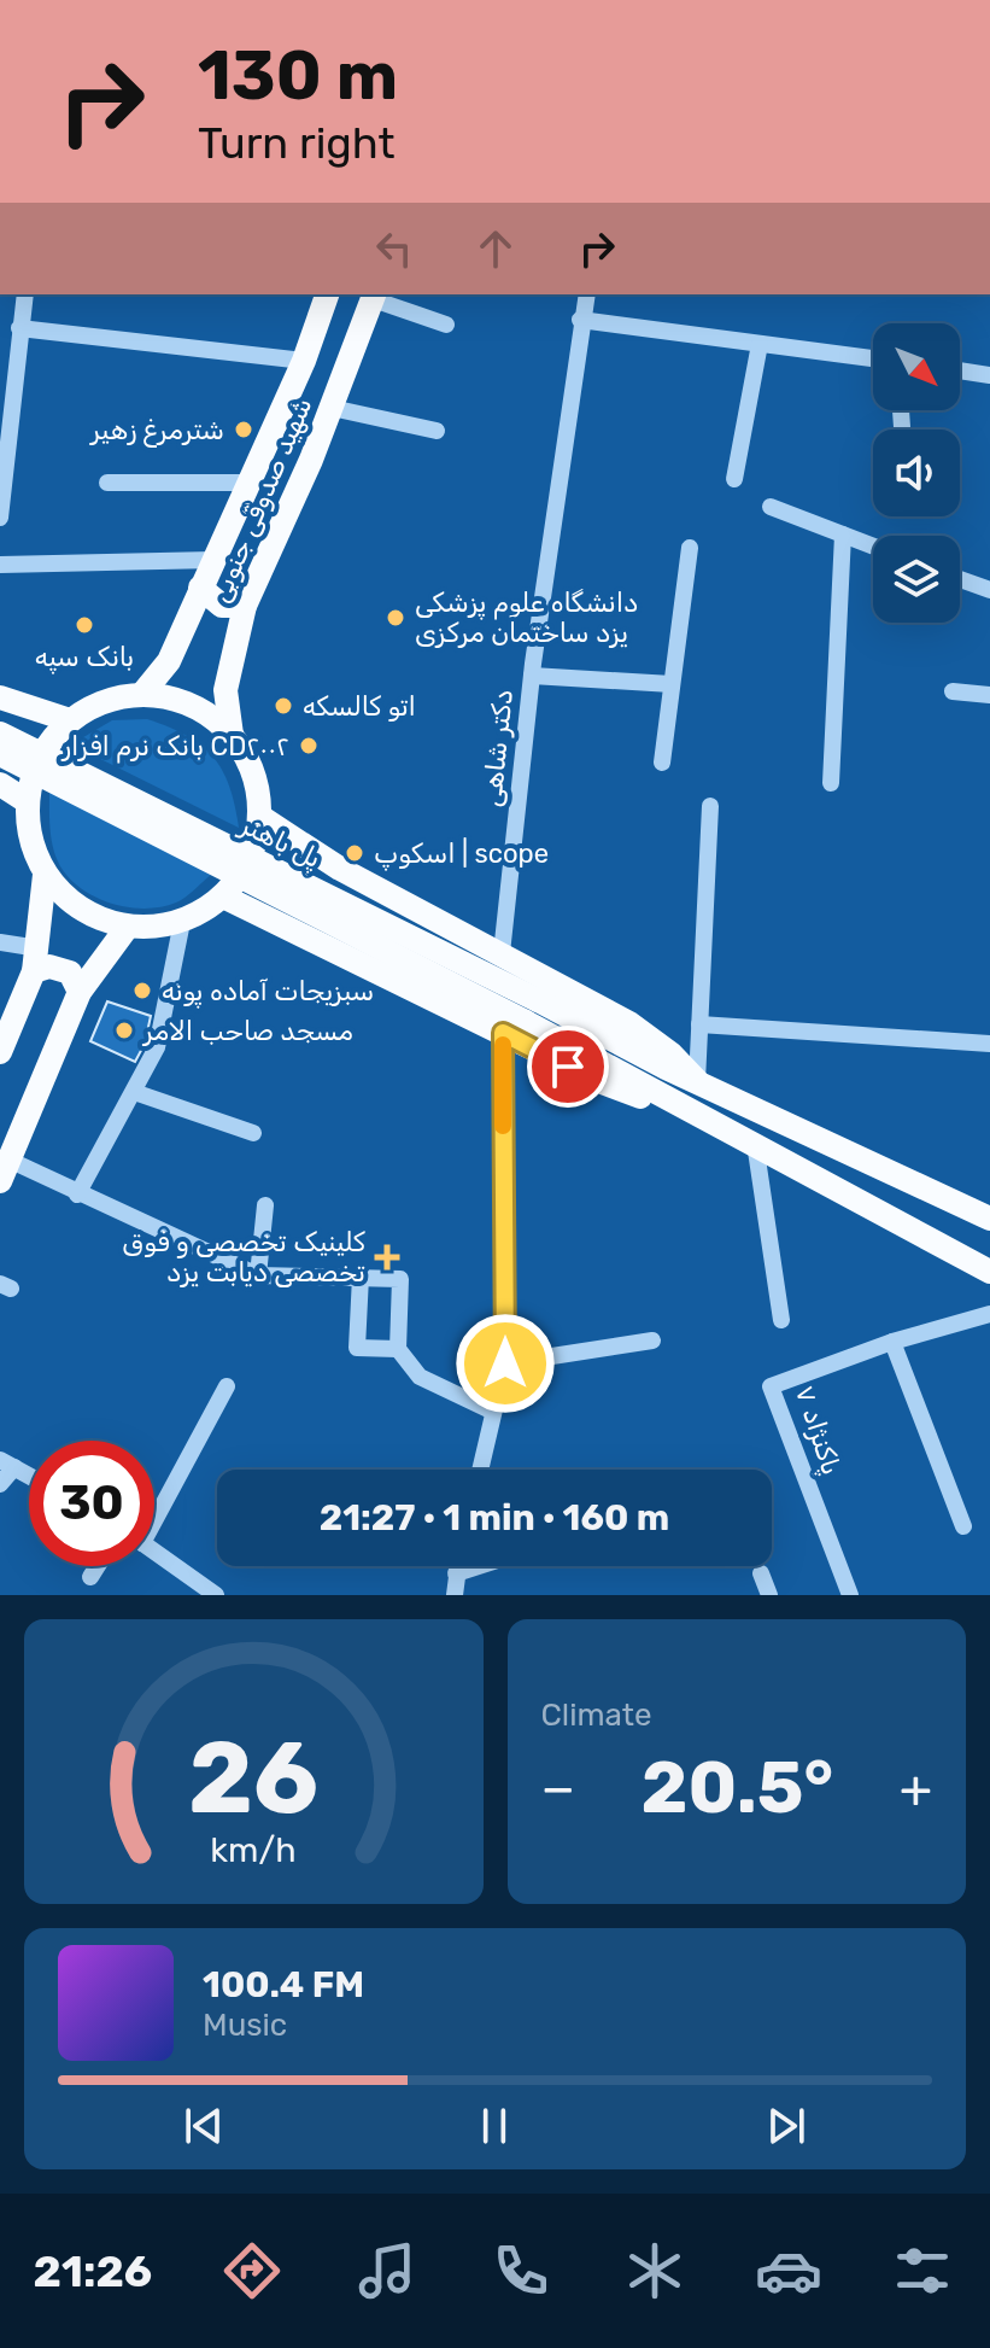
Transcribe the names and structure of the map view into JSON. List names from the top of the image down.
{
  "streets": {
    "main road": ["شهید صدوقی جنوبی", "پل باهنر"],
    "street": ["دکتر شاهی", "پاکنژاد ۷"]
  },
  "places": {
    "other": [
      "شترمرغ زهیر",
      "دانشگاه علوم پزشکی یزد ساختمان مرکزی",
      "بانک سپه",
      "اتو کالسکه",
      "بانک نرم افزار CD۲۰۰۲",
      "اسکوپ | scope",
      "سبزیجات آماده پونه",
      "مسجد صاحب الامر"
    ],
    "health": ["کلینیک تخصصی و فوق تخصصی دیابت یزد"]
  },
  "north": "bottom right",
  "page": {
    "turn": ["130 m", "Turn right"],
    "limit": "30",
    "trip": "21:27 · 1 min · 160 m",
    "tile": "Climate",
    "heat": ["−", "20.5°", "+"],
    "song": ["100.4 FM", "Music"],
    "tabs": "21:26",
    "gauge": ["26", "km/h"]
  }
}
